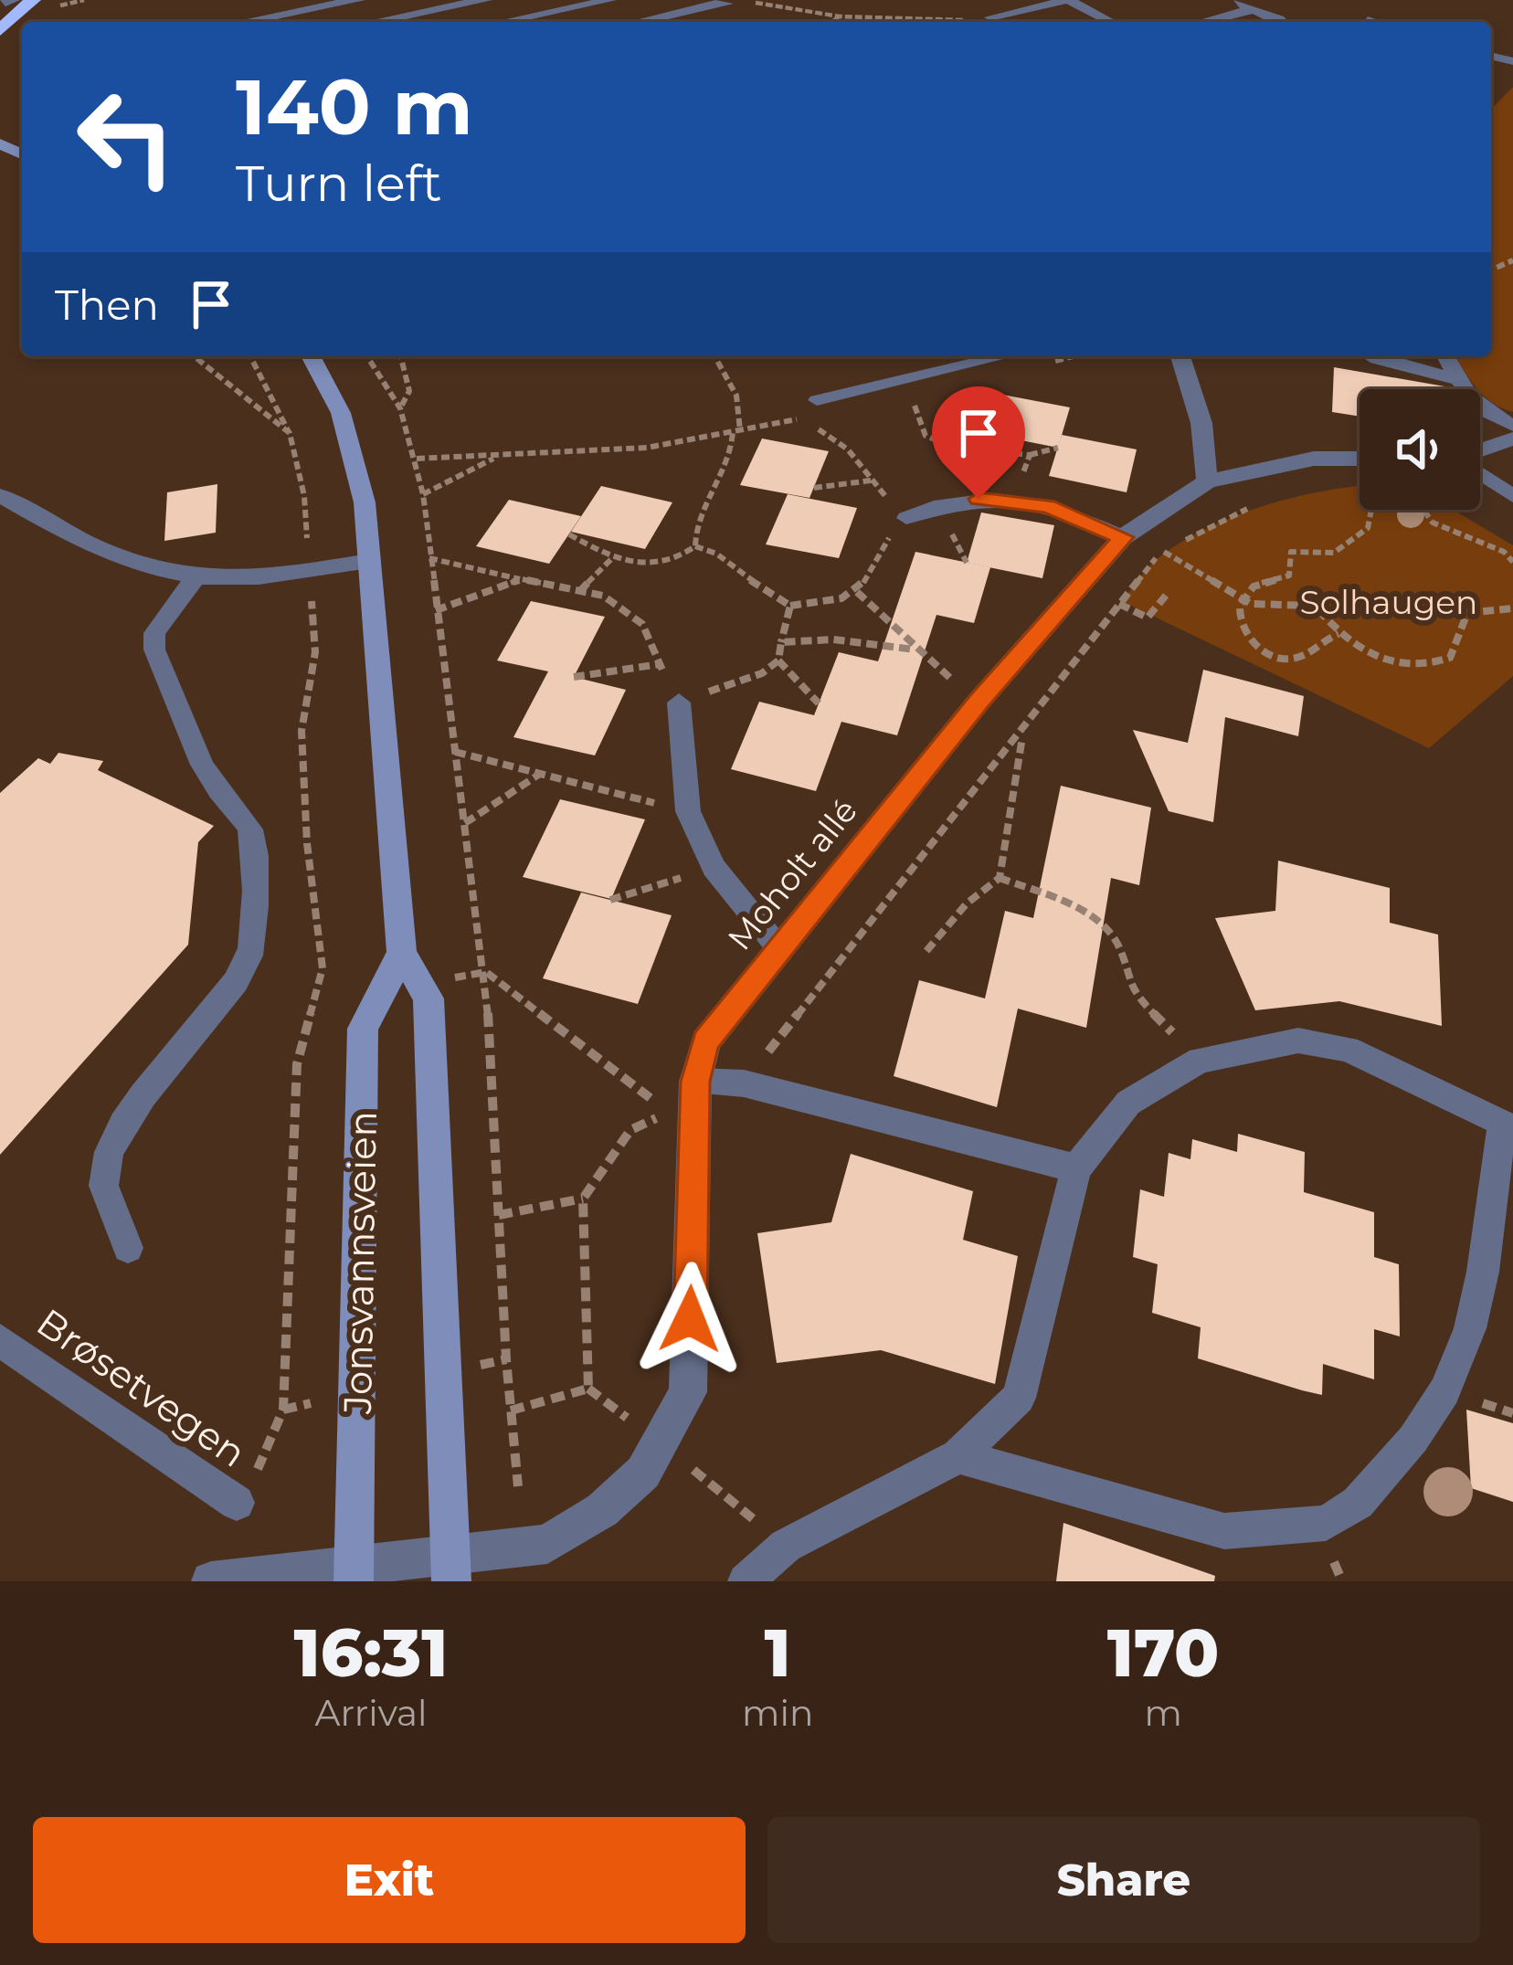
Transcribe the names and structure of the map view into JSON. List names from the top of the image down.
{
  "streets": {
    "street": ["Moholt allé", "Jonsvannsveien"],
    "lane": ["Brøsetvegen"]
  },
  "crossings": [
    ["Moholt allé", "Jonsvannsveien"]
  ],
  "parks": ["Solhaugen"],
  "page": {
    "turn": ["140 m", "Turn left"],
    "then": "Then",
    "eta": [
      "16:31",
      "Arrival",
      "1",
      "min",
      "170",
      "m"
    ],
    "buttons": ["Exit", "Share"]
  }
}
